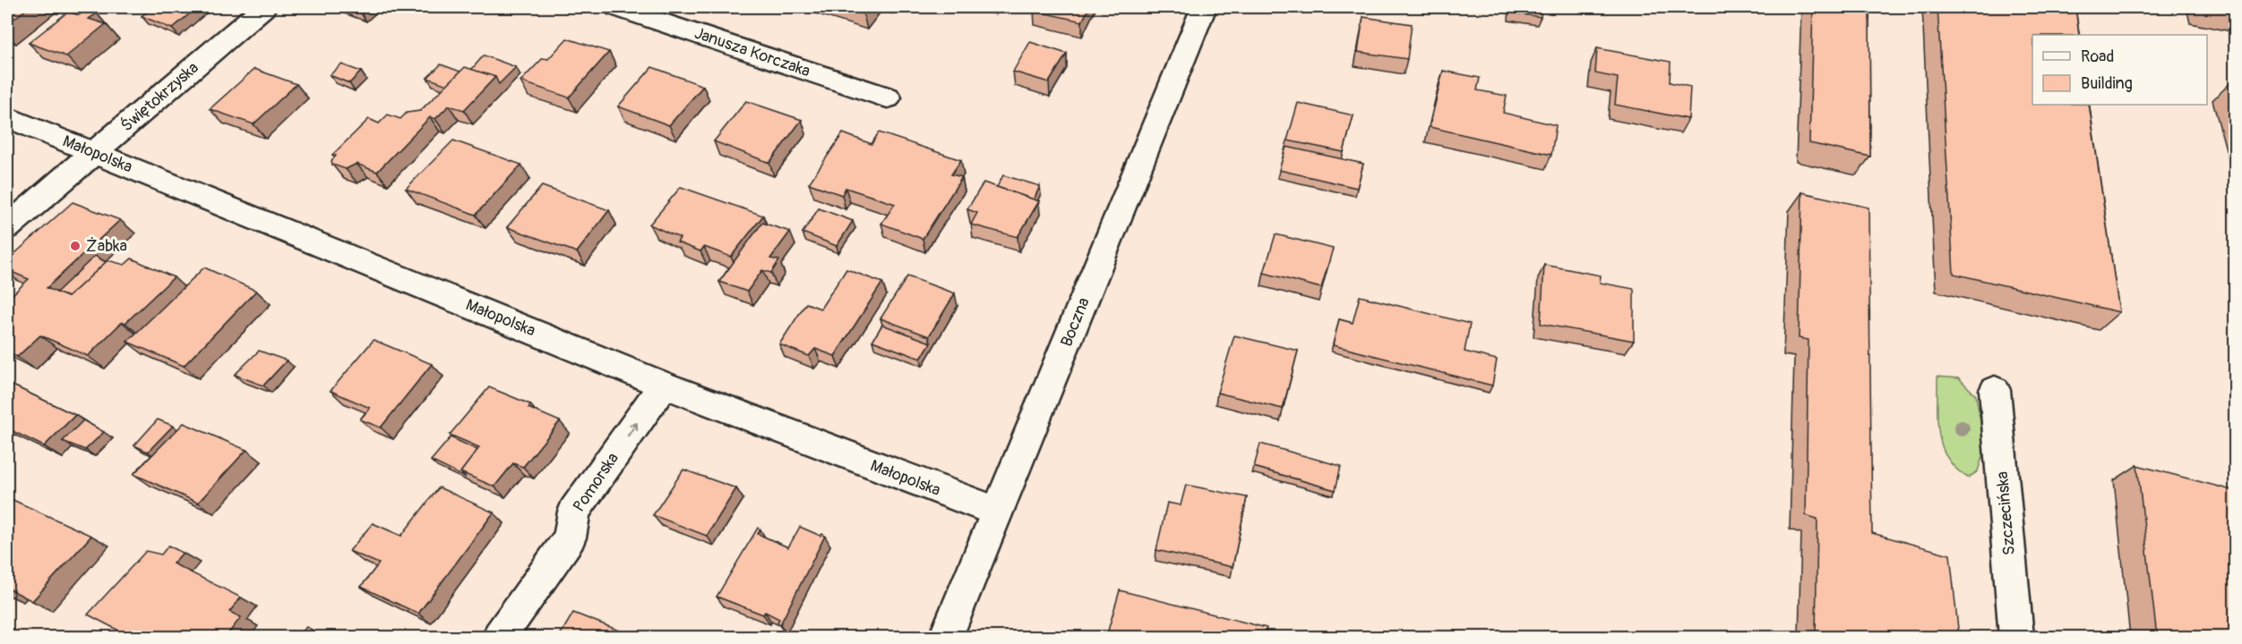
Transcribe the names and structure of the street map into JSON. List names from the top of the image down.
{
  "streets": {
    "street": [
      "Janusza Korczaka",
      "Świętokrzyska",
      "Małopolska",
      "Boczna",
      "Pomorska",
      "Szczecińska"
    ]
  },
  "crossings": [
    ["Świętokrzyska", "Małopolska"],
    ["Małopolska", "Boczna"],
    ["Małopolska", "Pomorska"]
  ],
  "one_way": ["Pomorska"],
  "places": ["Żabka"],
  "legend": ["Road", "Building"]
}
